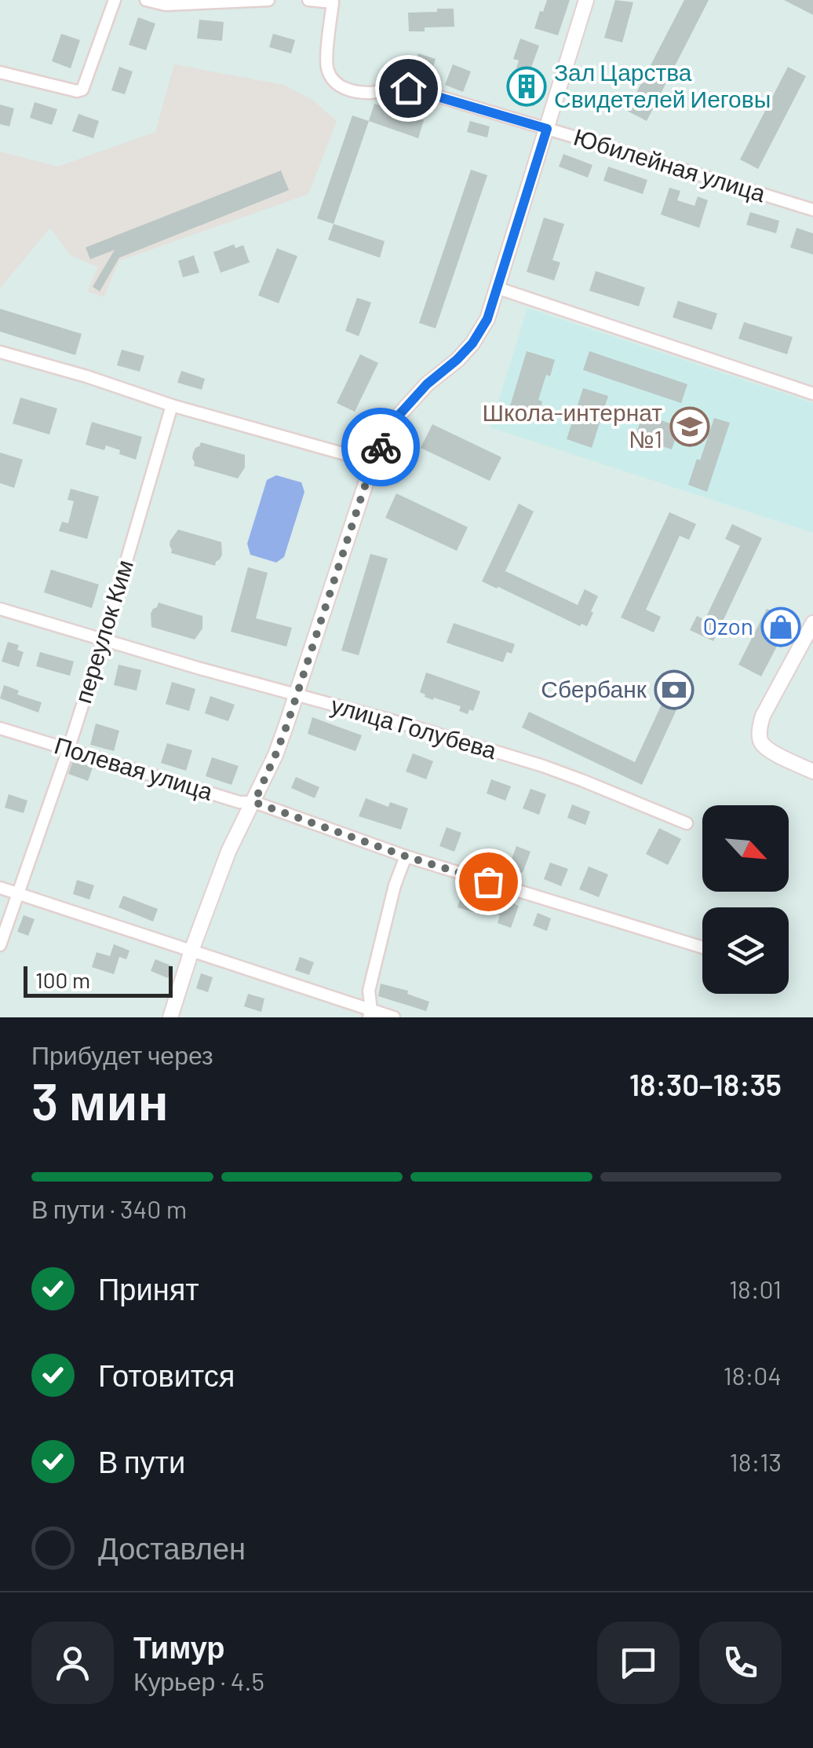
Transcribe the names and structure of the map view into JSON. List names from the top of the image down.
{
  "streets": {
    "street": [
      "Юбилейная улица",
      "переулок Ким",
      "улица Голубева",
      "Полевая улица"
    ]
  },
  "crossings": [
    ["переулок Ким", "улица Голубева"],
    ["переулок Ким", "Полевая улица"]
  ],
  "places": {
    "building": ["Зал Царства Свидетелей Иеговы"],
    "school or university": ["Школа-интернат №1"],
    "shop": ["Ozon"],
    "bank": ["Сбербанк"]
  },
  "scale_bar": "100 m",
  "north": "bottom right",
  "page": {
    "scale": "100 m",
    "heading": ["3 мин", "Прибудет через", "18:30–18:35"],
    "panel": ["Тимур", "Курьер · 4.5"],
    "bar": "В пути · 340 m",
    "list": [
      ["Принят", "18:01"],
      ["Готовится", "18:04"],
      ["В пути", "18:13"],
      "Доставлен"
    ]
  }
}
